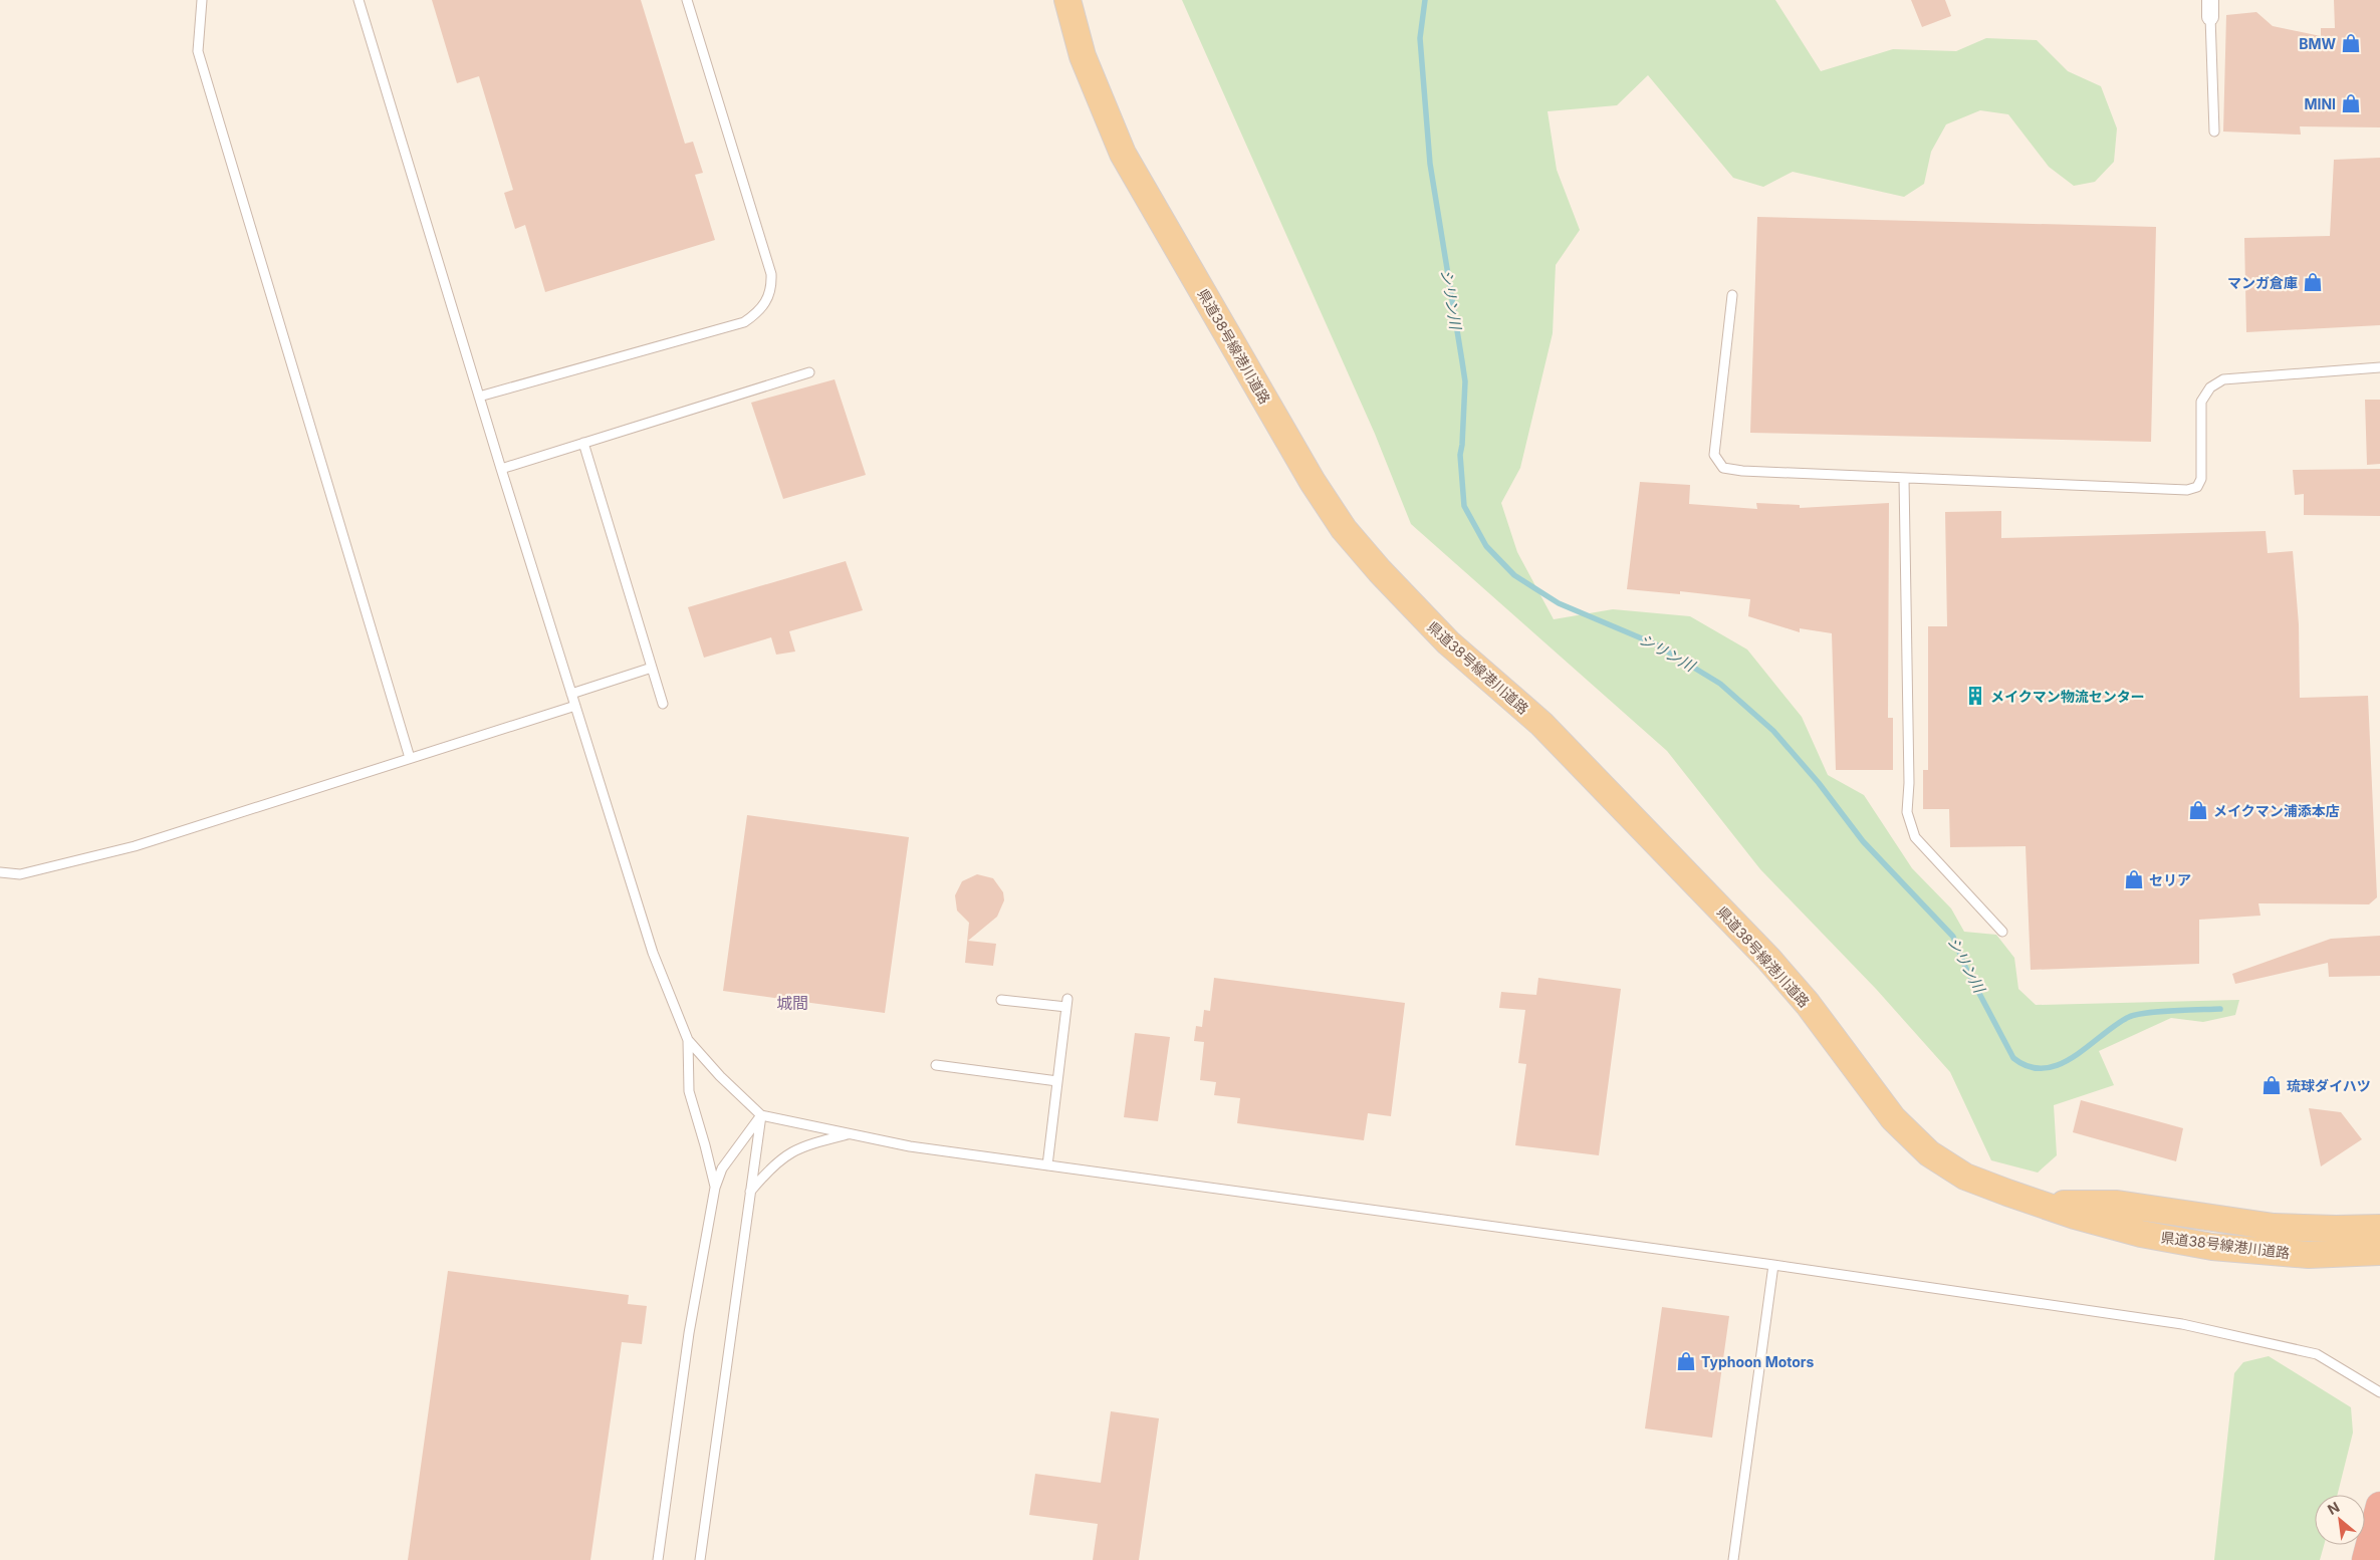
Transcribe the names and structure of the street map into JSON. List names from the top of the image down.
{
  "streets": {
    "main road": ["県道38号線港川道路"]
  },
  "districts": ["城間"],
  "water": ["シリン川"],
  "places": {
    "shop": [
      "BMW",
      "MINI",
      "マンガ倉庫",
      "メイクマン浦添本店",
      "セリア",
      "琉球ダイハツ",
      "Typhoon Motors"
    ],
    "building": ["メイクマン物流センター"]
  },
  "north": "top left"
}
